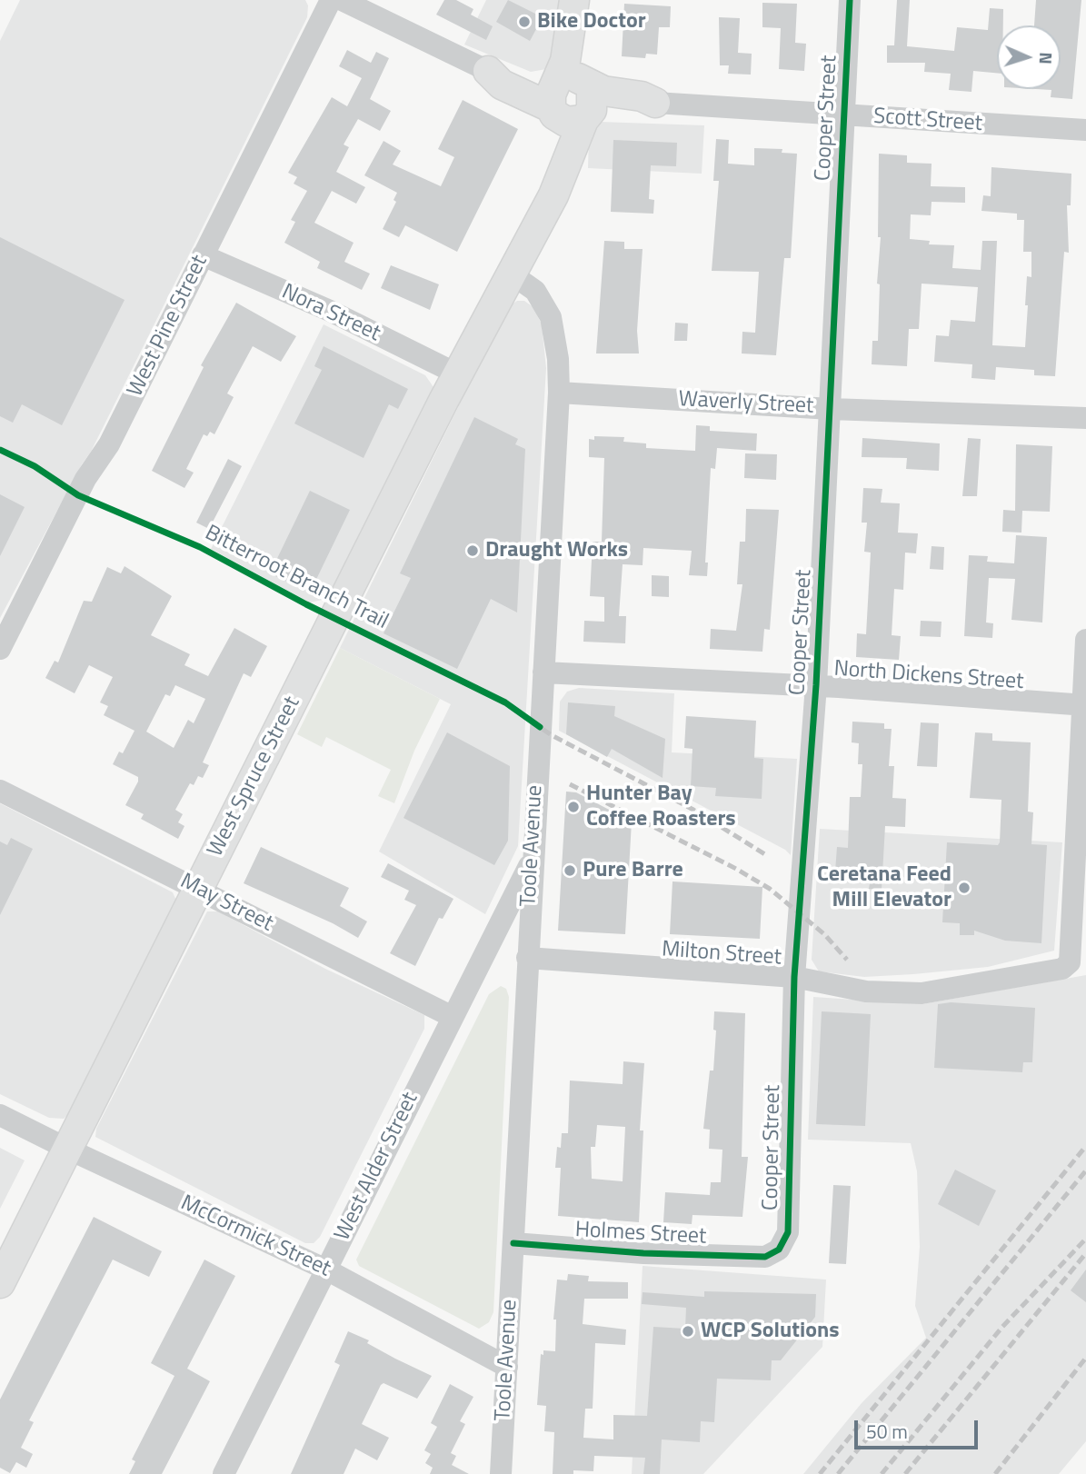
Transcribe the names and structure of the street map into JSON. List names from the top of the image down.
{
  "streets": {
    "main road": ["West Spruce Street"],
    "street": [
      "Cooper Street",
      "Scott Street",
      "Nora Street",
      "West Pine Street",
      "Waverly Street",
      "North Dickens Street",
      "Toole Avenue",
      "May Street",
      "Milton Street",
      "West Alder Street",
      "Holmes Street",
      "McCormick Street"
    ],
    "cycle path": ["Bitterroot Branch Trail"]
  },
  "crossings": [
    ["Cooper Street", "Scott Street"],
    ["Cooper Street", "Waverly Street"],
    ["Cooper Street", "North Dickens Street"],
    ["Cooper Street", "Milton Street"],
    ["Cooper Street", "Holmes Street"],
    ["Nora Street", "West Pine Street"],
    ["Nora Street", "West Spruce Street"],
    ["Waverly Street", "Toole Avenue"],
    ["North Dickens Street", "Toole Avenue"],
    ["North Dickens Street", "Milton Street"],
    ["West Spruce Street", "Toole Avenue"],
    ["West Spruce Street", "May Street"],
    ["West Spruce Street", "McCormick Street"],
    ["Toole Avenue", "Milton Street"],
    ["Toole Avenue", "West Alder Street"],
    ["Toole Avenue", "Holmes Street"],
    ["Toole Avenue", "McCormick Street"],
    ["May Street", "West Alder Street"],
    ["West Alder Street", "McCormick Street"]
  ],
  "places": [
    "Bike Doctor",
    "Draught Works",
    "Hunter Bay Coffee Roasters",
    "Pure Barre",
    "Ceretana Feed Mill Elevator",
    "WCP Solutions"
  ],
  "scale_bar": "50 m",
  "north": "right"
}
